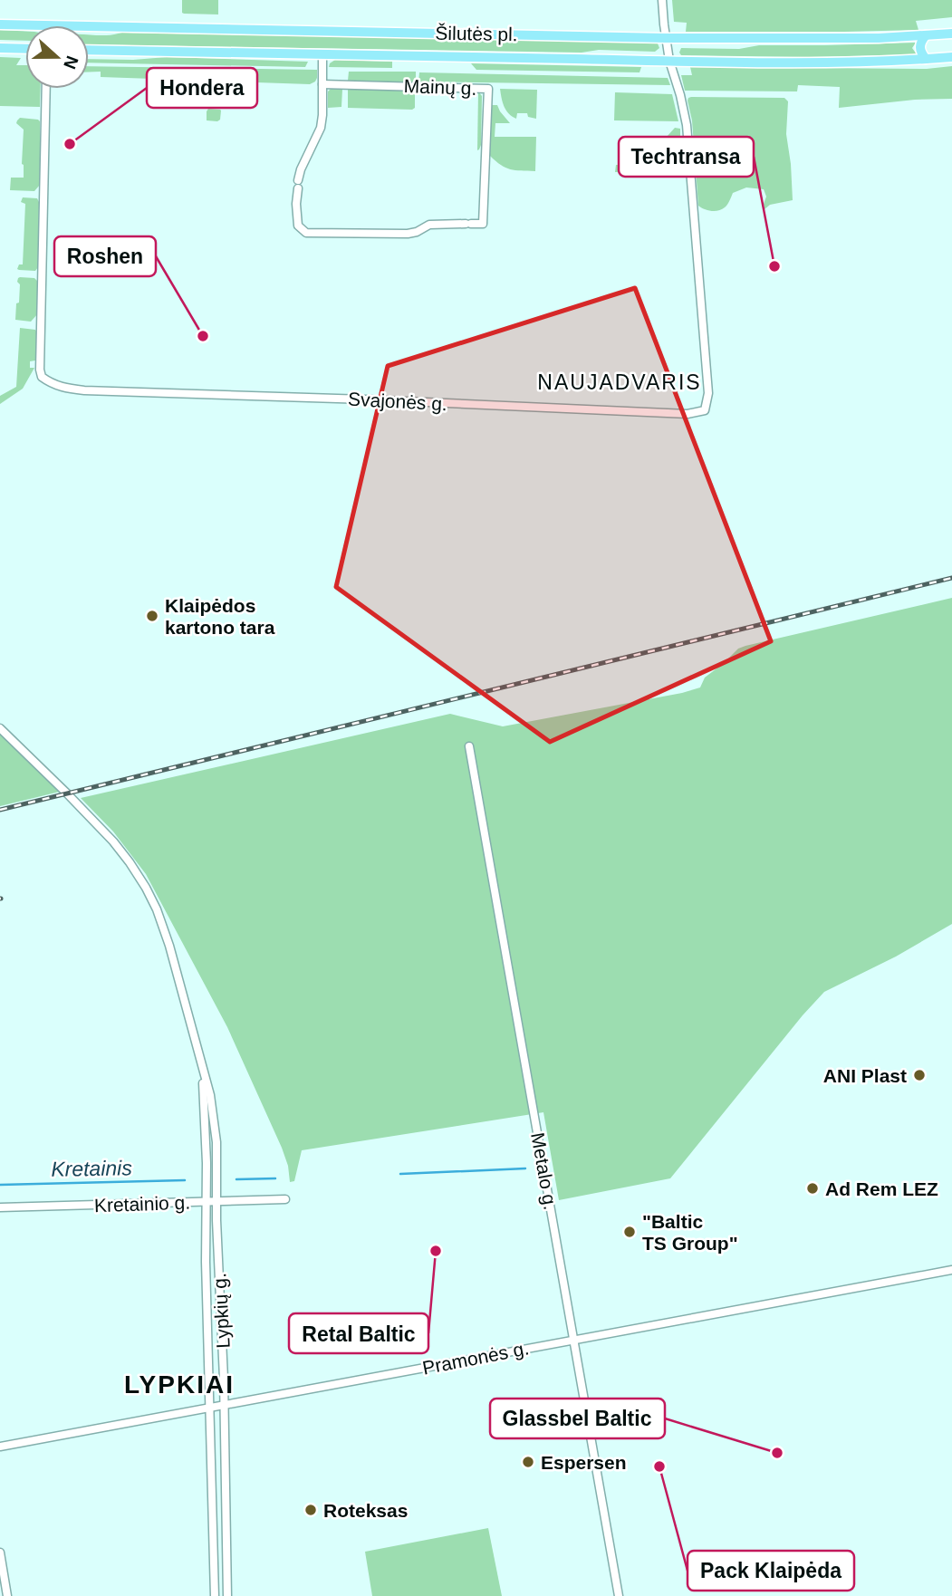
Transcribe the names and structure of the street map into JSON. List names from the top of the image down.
{
  "streets": {
    "main road": ["Šilutės pl."],
    "street": [
      "Mainų g.",
      "Svajonės g.",
      "Metalo g.",
      "Kretainio g.",
      "Lypkių g.",
      "Pramonės g."
    ]
  },
  "crossings": [
    ["Šilutės pl.", "Mainų g."],
    ["Šilutės pl.", "Svajonės g."],
    ["Metalo g.", "Pramonės g."],
    ["Kretainio g.", "Lypkių g."],
    ["Lypkių g.", "Pramonės g."]
  ],
  "districts": ["NAUJADVARIS", "LYPKIAI"],
  "water": ["Kretainis"],
  "places": [
    "Hondera",
    "Techtransa",
    "Roshen",
    "Klaipėdos kartono tara",
    "ANI Plast",
    "Ad Rem LEZ",
    "\"Baltic TS Group\"",
    "Retal Baltic",
    "Glassbel Baltic",
    "Espersen",
    "Pack Klaipėda",
    "Roteksas"
  ],
  "north": "right"
}
